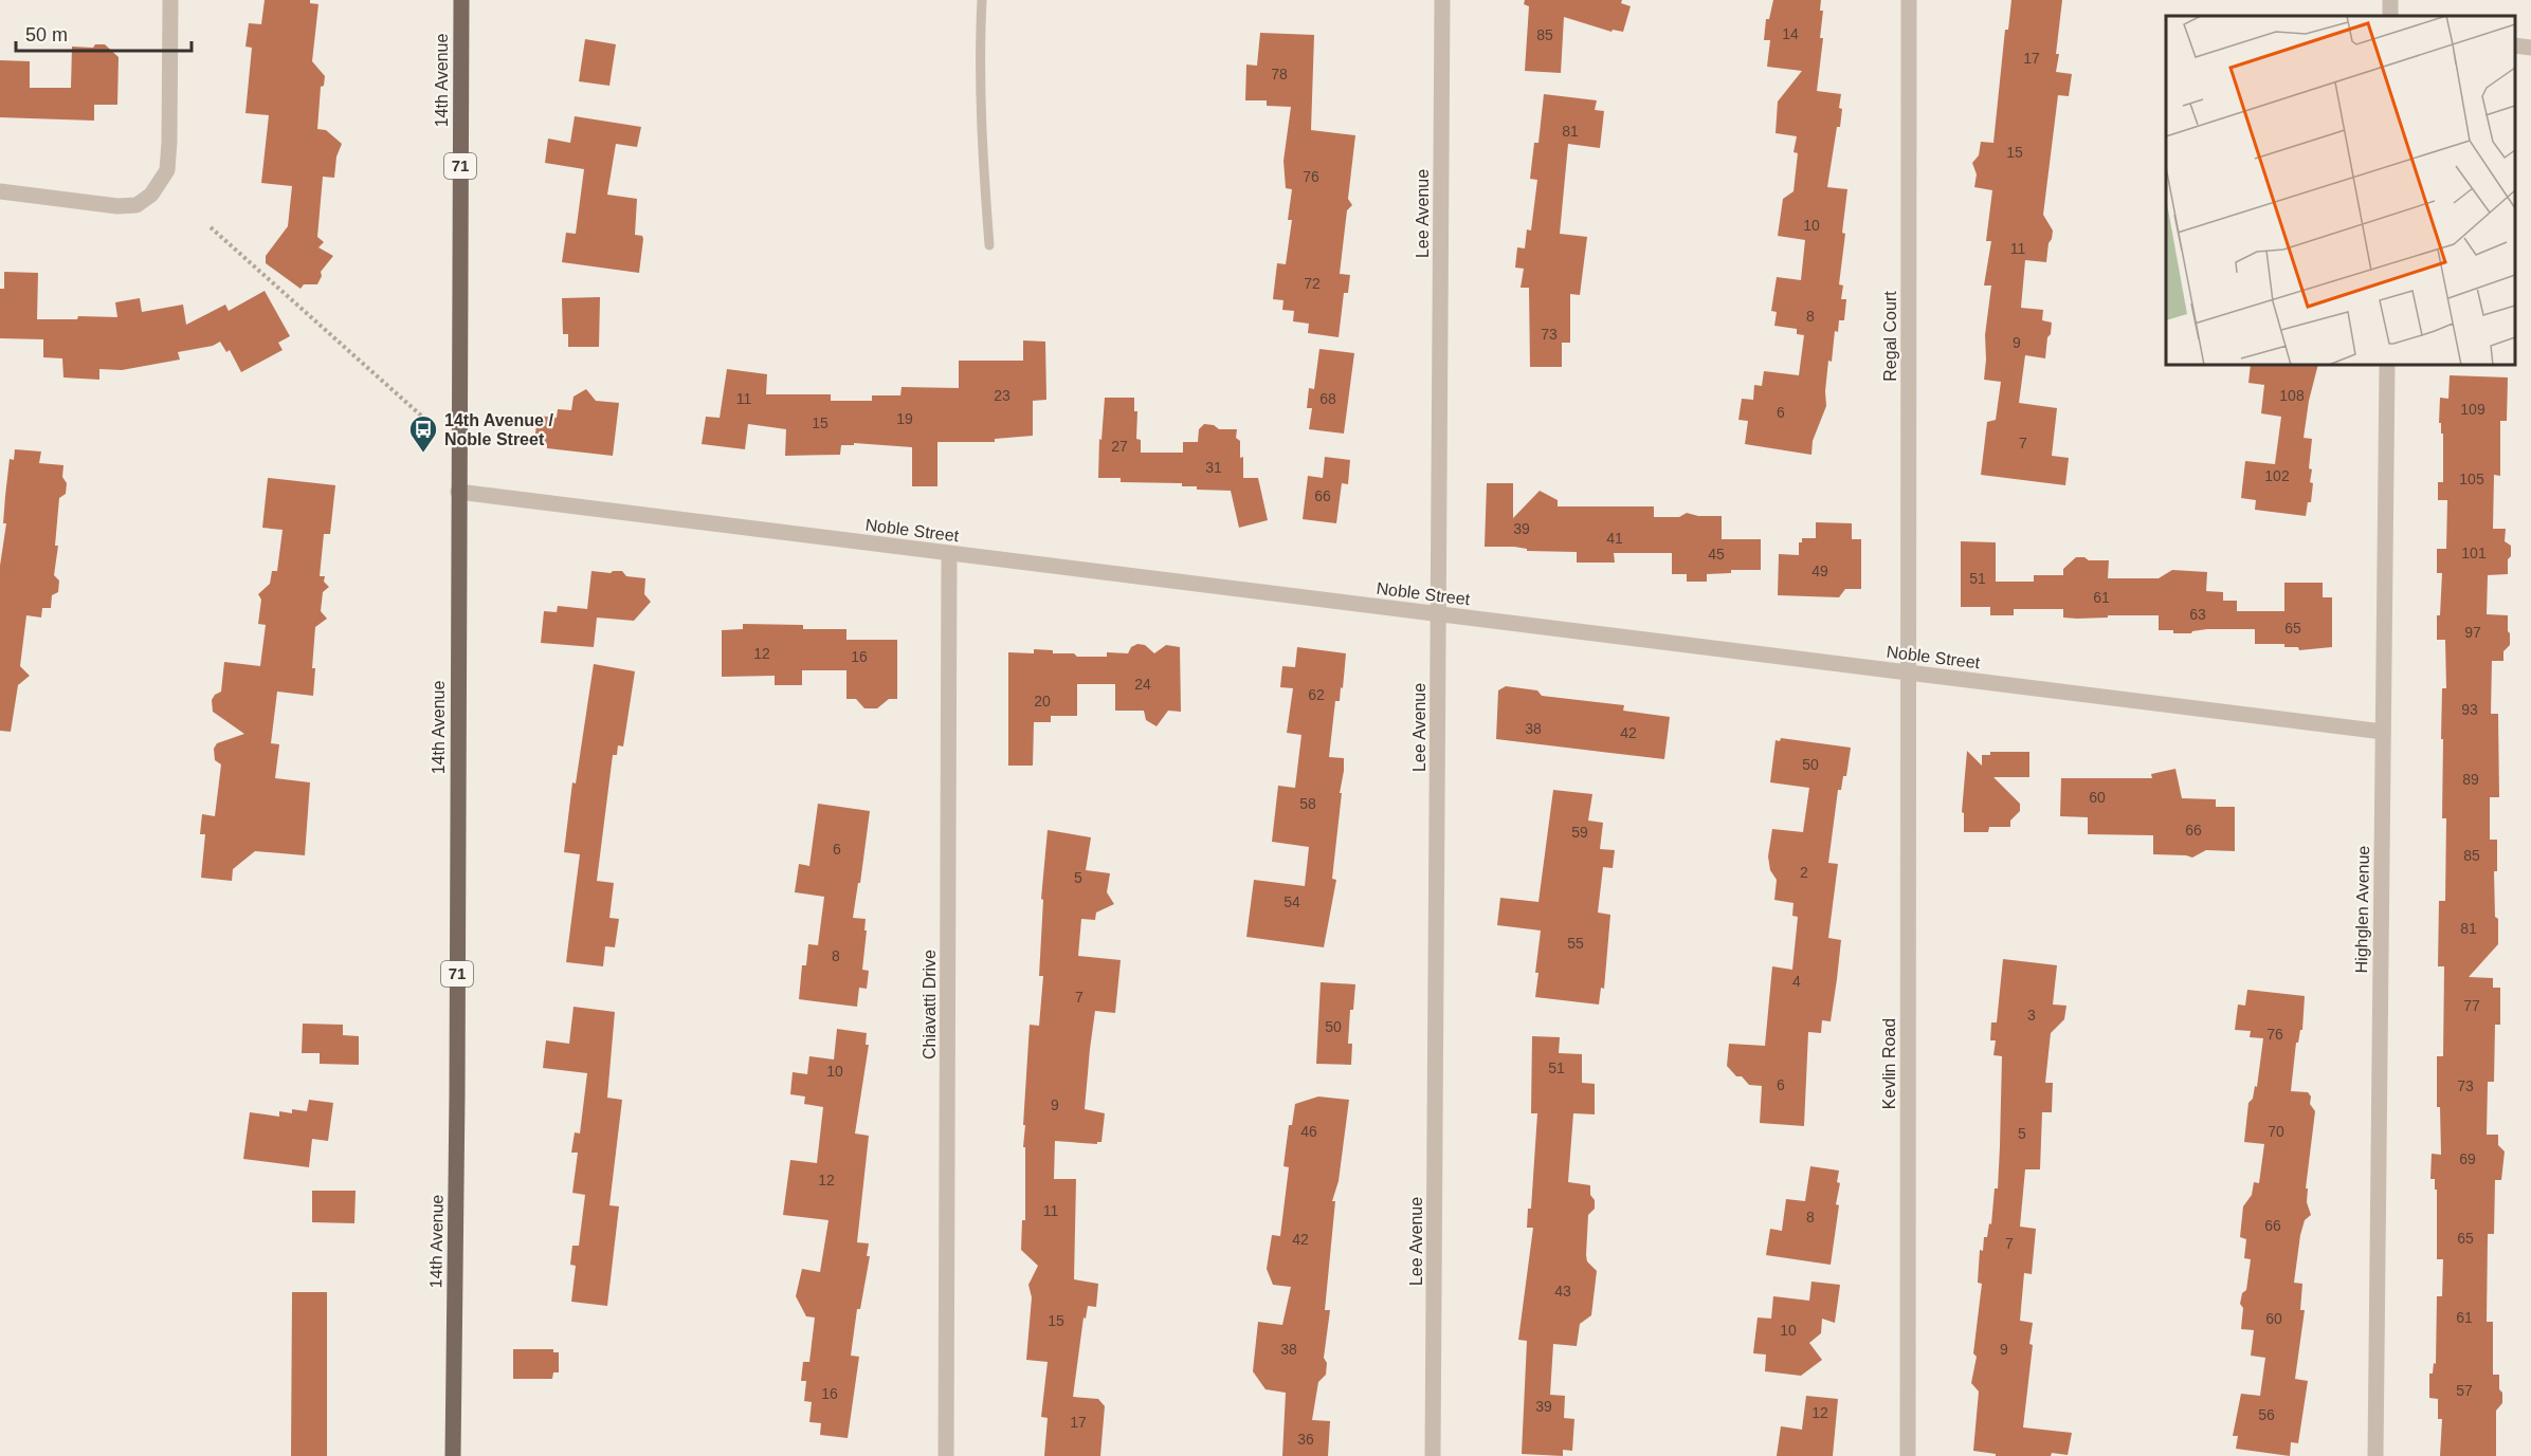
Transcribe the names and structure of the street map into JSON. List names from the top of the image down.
{
  "streets": {
    "main road": ["14th Avenue", "71"],
    "street": [
      "Lee Avenue",
      "Regal Court",
      "Noble Street",
      "Highglen Avenue",
      "Chiavatti Drive",
      "Kevlin Road"
    ]
  },
  "crossings": [
    ["14th Avenue", "Noble Street"],
    ["Lee Avenue", "Noble Street"],
    ["Regal Court", "Noble Street"],
    ["Regal Court", "Kevlin Road"],
    ["Noble Street", "Highglen Avenue"],
    ["Noble Street", "Chiavatti Drive"],
    ["Noble Street", "Kevlin Road"]
  ],
  "places": {
    "bus stop": ["14th Avenue / Noble Street"]
  },
  "house_numbers": [
    "14",
    "85",
    "17",
    "78",
    "81",
    "15",
    "76",
    "10",
    "11",
    "72",
    "8",
    "73",
    "9",
    "23",
    "108",
    "11",
    "68",
    "109",
    "6",
    "19",
    "15",
    "7",
    "27",
    "31",
    "102",
    "105",
    "66",
    "39",
    "41",
    "101",
    "45",
    "49",
    "51",
    "61",
    "63",
    "65",
    "97",
    "12",
    "16",
    "24",
    "62",
    "20",
    "93",
    "38",
    "42",
    "50",
    "89",
    "60",
    "58",
    "66",
    "59",
    "6",
    "85",
    "2",
    "5",
    "54",
    "81",
    "55",
    "8",
    "4",
    "7",
    "77",
    "3",
    "50",
    "76",
    "51",
    "10",
    "6",
    "73",
    "9",
    "46",
    "70",
    "5",
    "69",
    "12",
    "11",
    "8",
    "66",
    "65",
    "42",
    "7",
    "43",
    "61",
    "60",
    "15",
    "10",
    "38",
    "9",
    "57",
    "16",
    "39",
    "12",
    "56",
    "17",
    "36"
  ],
  "scale_bar": "50 m"
}
